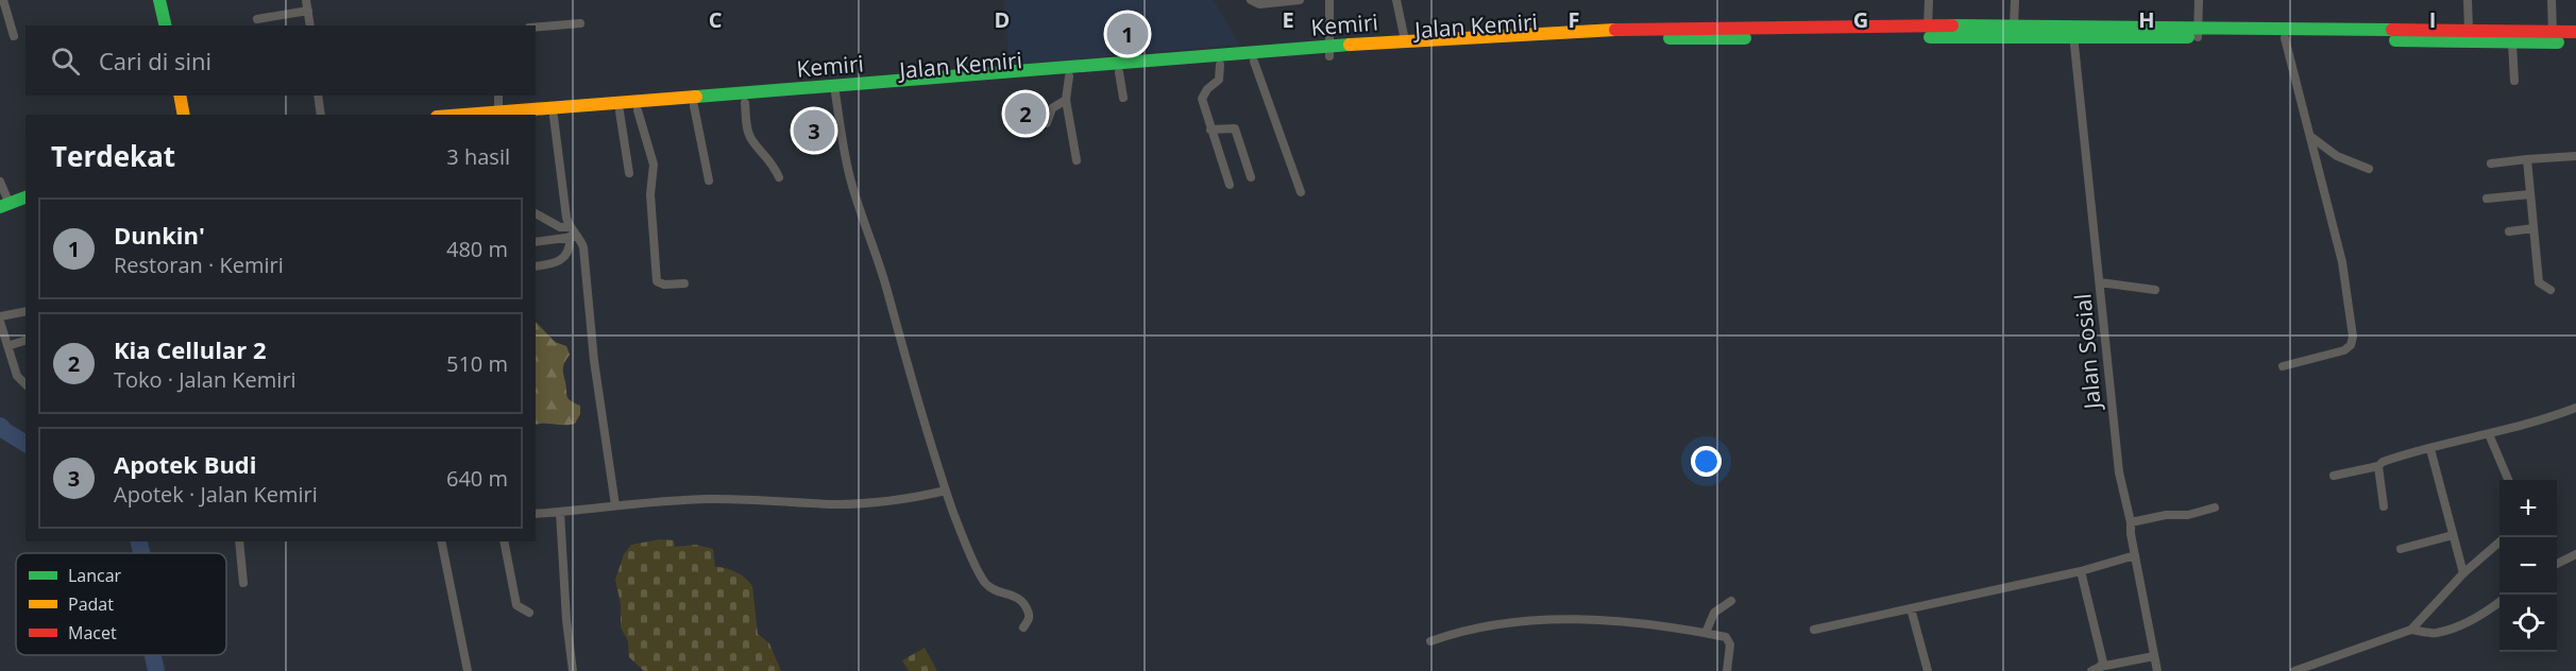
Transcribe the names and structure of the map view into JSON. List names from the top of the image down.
{
  "streets": {
    "main road": ["Kemiri", "Jalan Kemiri"],
    "street": ["Jalan Sosial"]
  },
  "crossings": [
    ["Kemiri", "Jalan Kemiri"],
    ["Kemiri", "Jalan Sosial"],
    ["Jalan Kemiri", "Jalan Sosial"]
  ],
  "legend": ["Lancar", "Padat", "Macet"],
  "page": {
    "pins": ["1", "2", "3"],
    "search": "Cari di sini",
    "heading": ["Terdekat", "3 hasil"],
    "list": [
      {
        "mark": "1",
        "name": "Dunkin'",
        "note": "Restoran · Kemiri",
        "value": "480 m"
      },
      {
        "mark": "2",
        "name": "Kia Cellular 2",
        "note": "Toko · Jalan Kemiri",
        "value": "510 m"
      },
      {
        "mark": "3",
        "name": "Apotek Budi",
        "note": "Apotek · Jalan Kemiri",
        "value": "640 m"
      }
    ],
    "map_buttons": ["+", "−"]
  },
  "grid": {
    "columns": [
      "C",
      "D",
      "E",
      "F",
      "G",
      "H",
      "I"
    ]
  }
}
